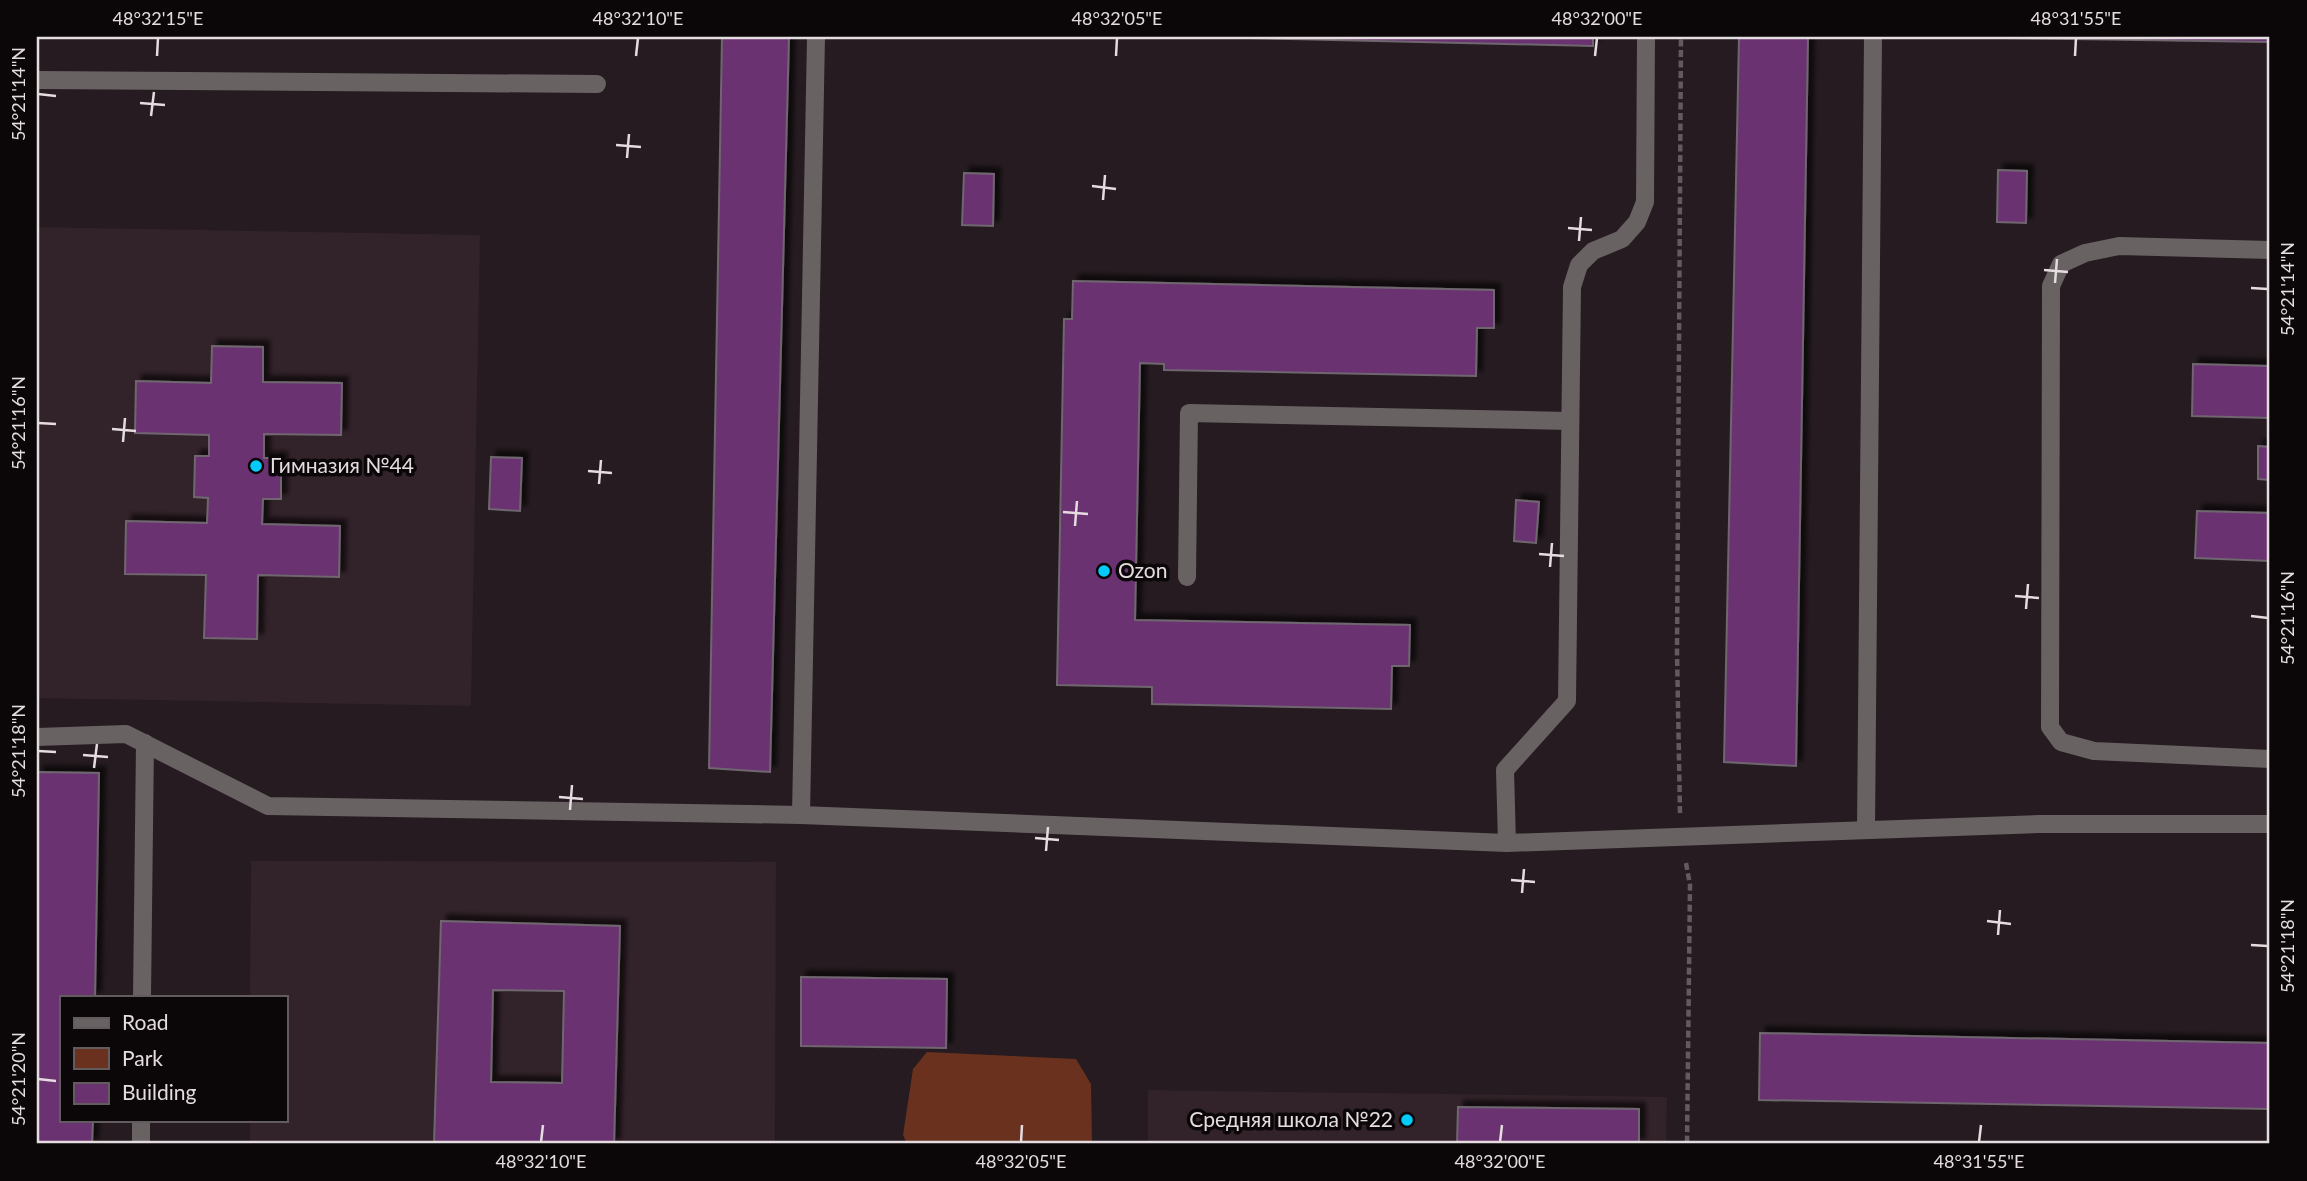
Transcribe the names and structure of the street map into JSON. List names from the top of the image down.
{
  "places": ["Гимназия №44", "Ozon", "Средняя школа №22"],
  "legend": ["Road", "Park", "Building"],
  "coordinates": [
    "48°32'15\"E",
    "48°32'10\"E",
    "48°32'05\"E",
    "48°32'00\"E",
    "48°31'55\"E",
    "54°21'14\"N",
    "54°21'16\"N",
    "54°21'18\"N",
    "54°21'20\"N"
  ]
}
